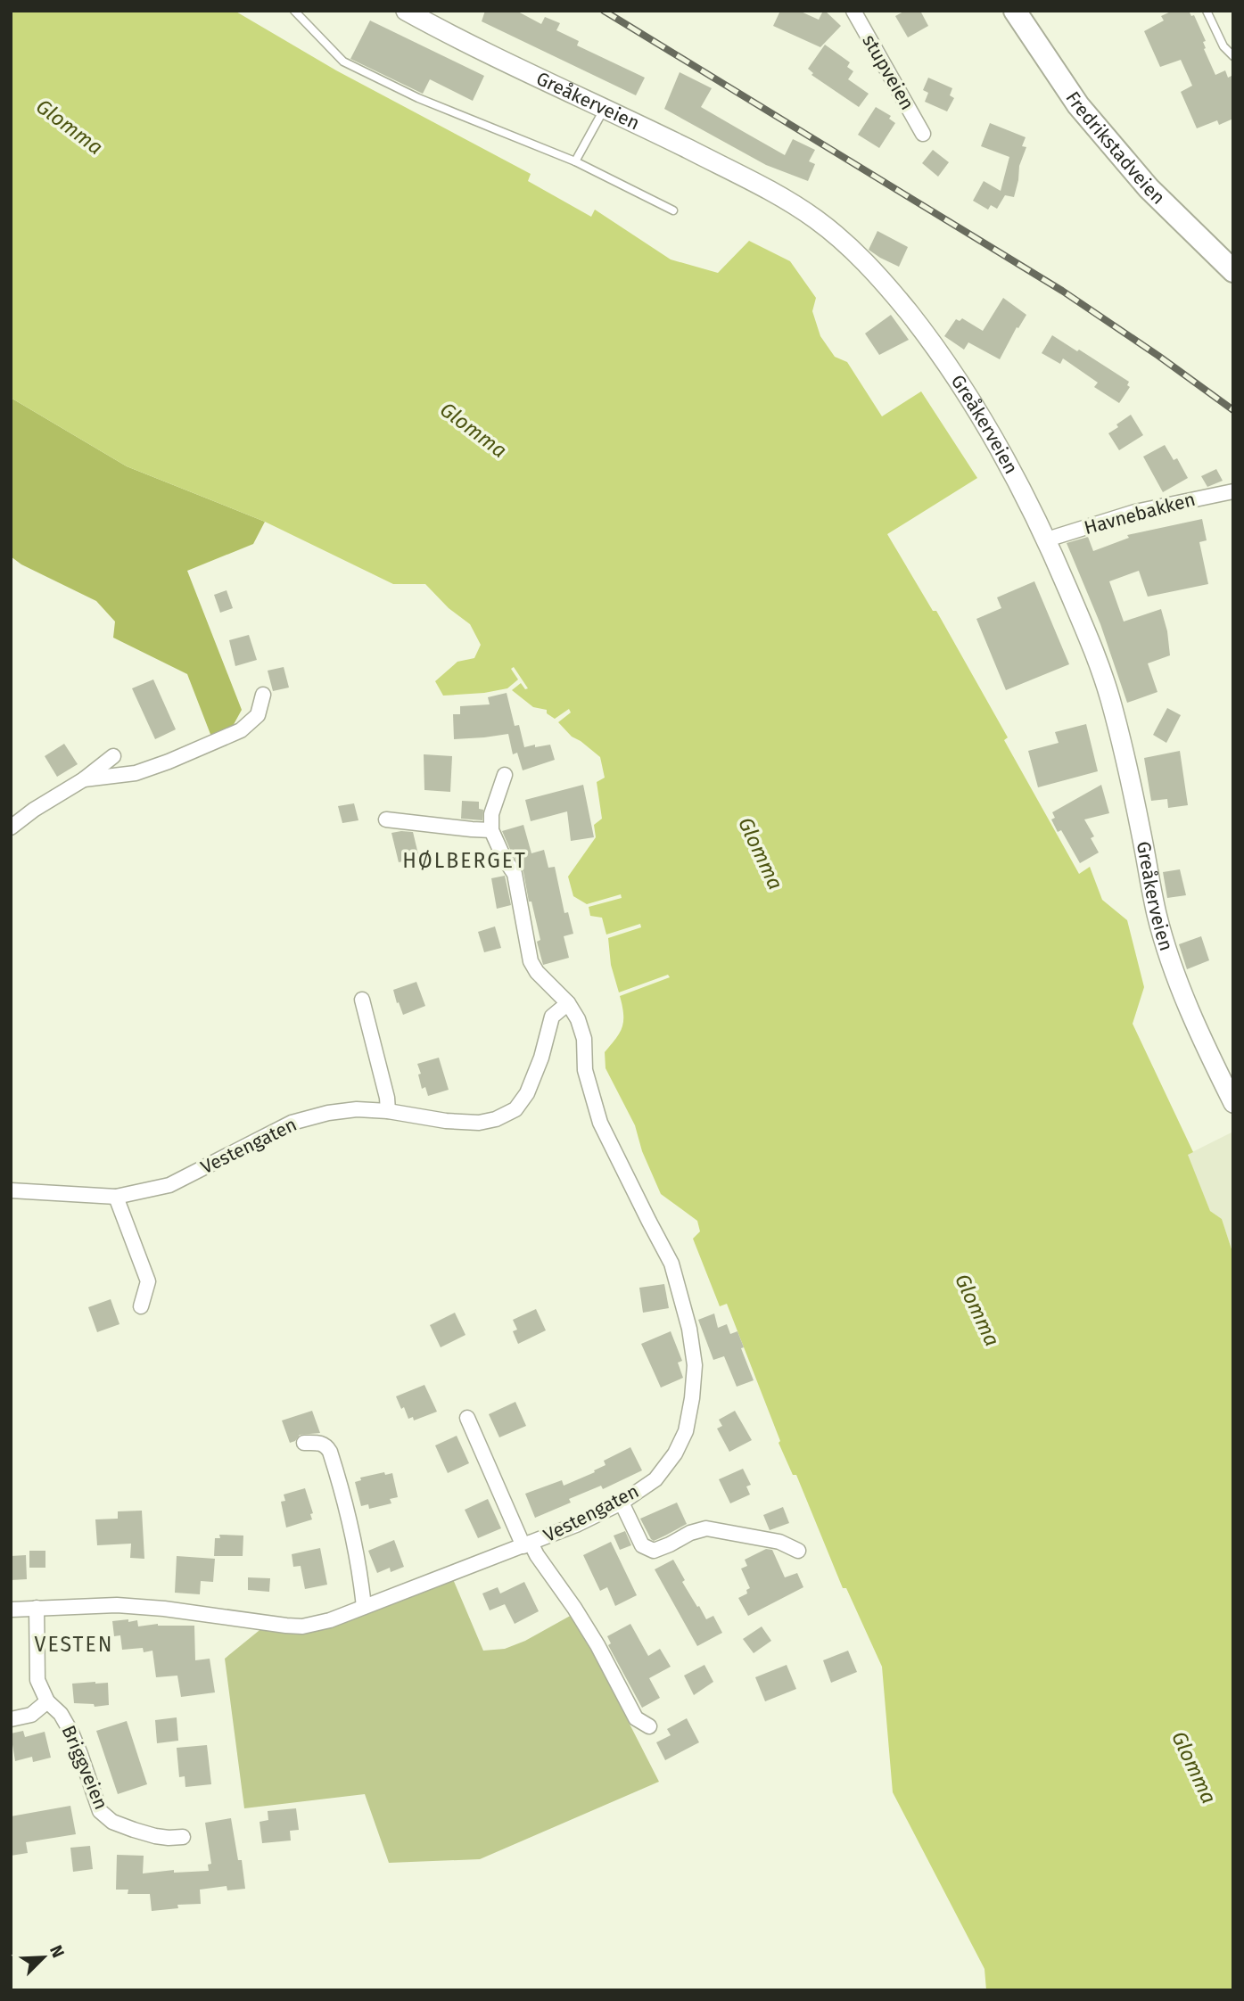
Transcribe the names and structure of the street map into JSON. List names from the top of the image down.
{
  "streets": {
    "main road": ["Greåkerveien", "Fredrikstadveien"],
    "street": [
      "stupveien",
      "Havnebakken",
      "Vestengaten",
      "Briggveien"
    ]
  },
  "crossings": [
    ["Greåkerveien", "Havnebakken"],
    ["Vestengaten", "Briggveien"]
  ],
  "districts": ["HØLBERGET", "VESTEN"],
  "water": ["Glomma"],
  "north": "top right"
}
